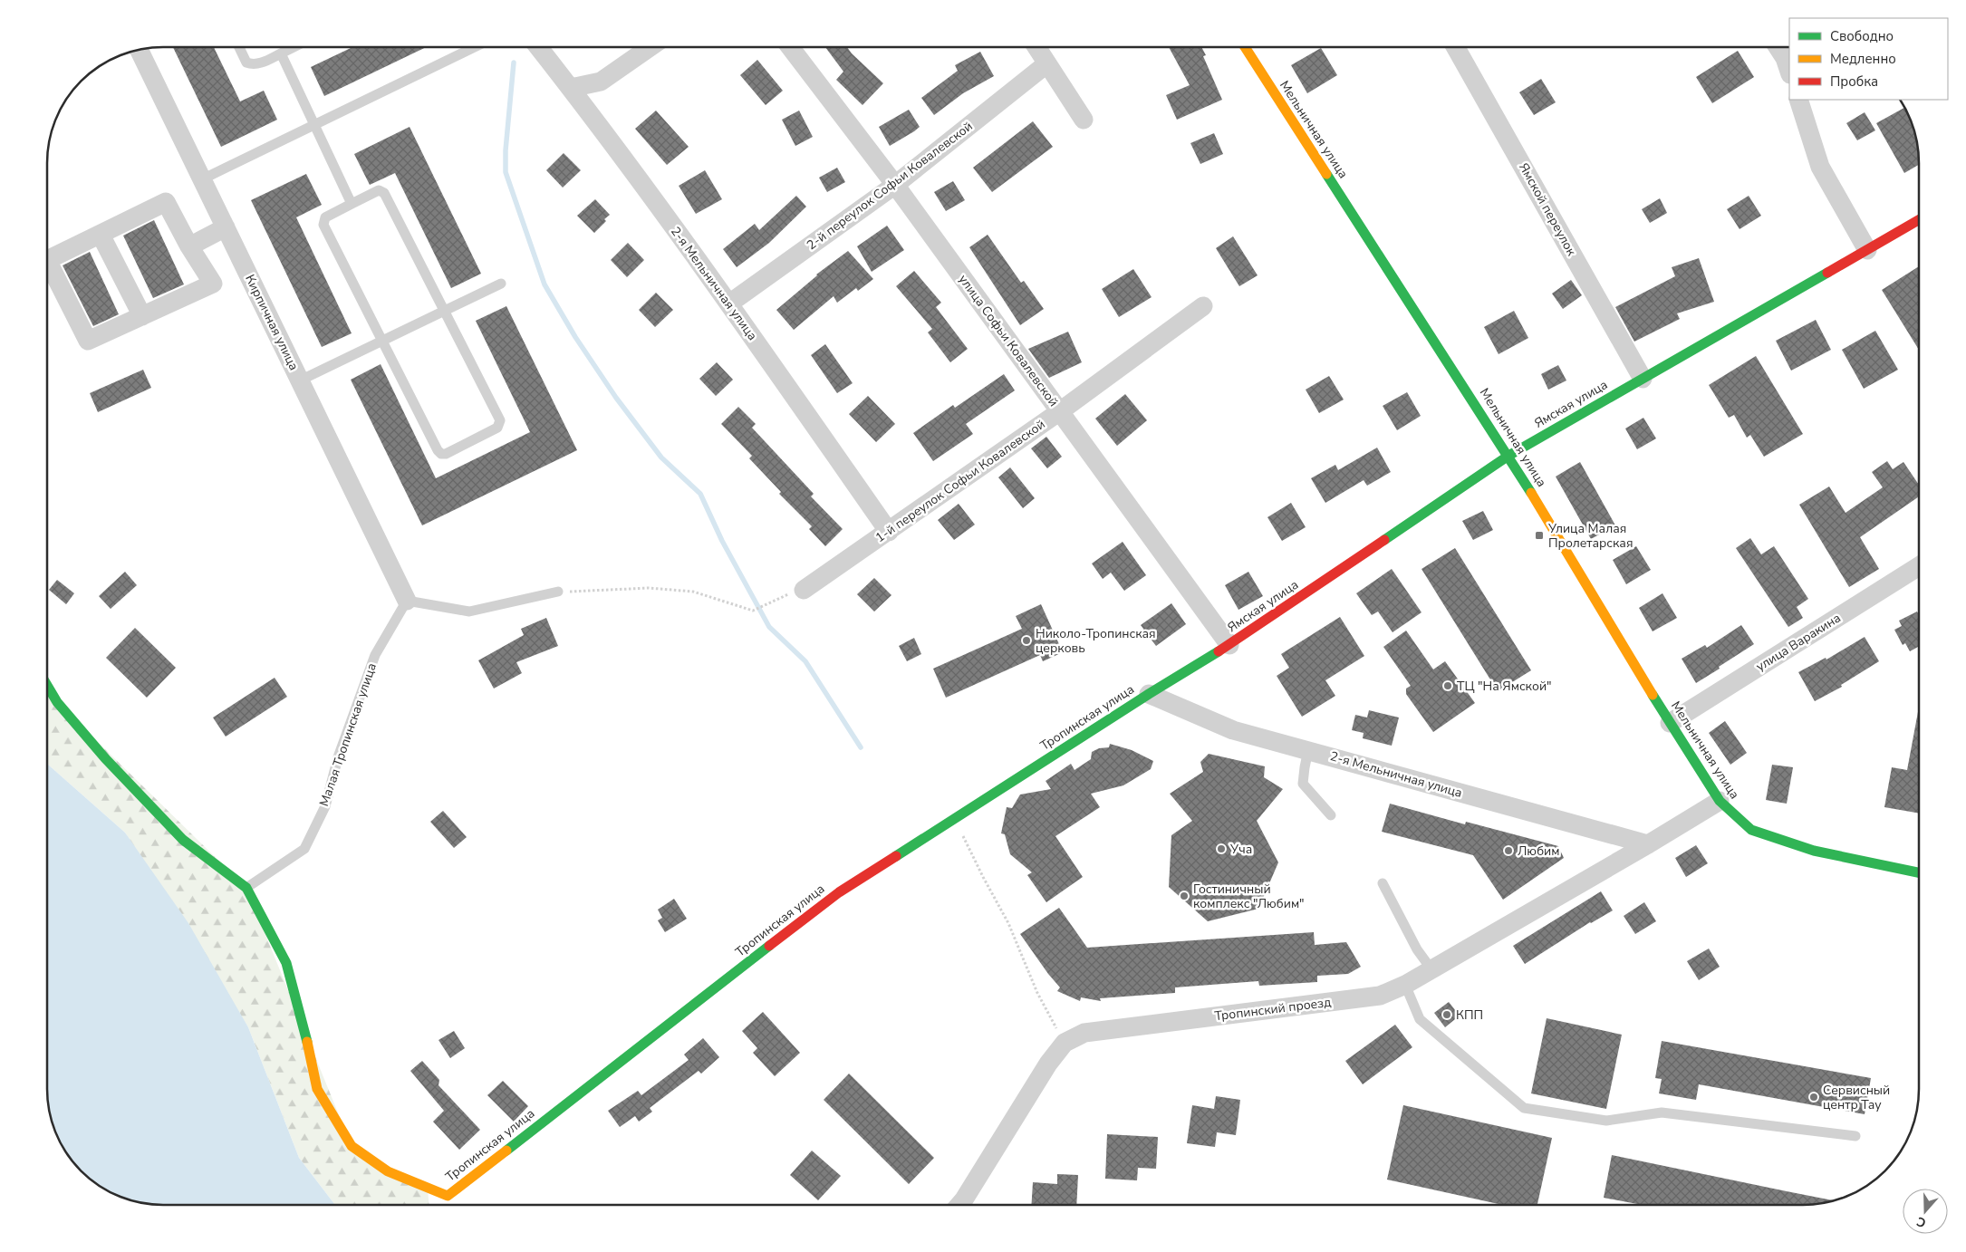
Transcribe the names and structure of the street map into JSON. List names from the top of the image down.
{
  "streets": {
    "street": [
      "Мельничная улица",
      "2-й переулок Софьи Ковалевской",
      "Ямской переулок",
      "2-я Мельничная улица",
      "Кирпичная улица",
      "улица Софьи Ковалевской",
      "Ямская улица",
      "1-й переулок Софьи Ковалевской",
      "улица Варакина",
      "Тропинская улица",
      "Тропинский проезд"
    ],
    "lane": ["Малая Тропинская улица"]
  },
  "crossings": [
    ["Мельничная улица", "Ямская улица"],
    ["Мельничная улица", "улица Варакина"],
    ["Мельничная улица", "Тропинский проезд"],
    ["2-й переулок Софьи Ковалевской", "2-я Мельничная улица"],
    ["2-й переулок Софьи Ковалевской", "улица Софьи Ковалевской"],
    ["Ямской переулок", "Ямская улица"],
    ["2-я Мельничная улица", "Ямская улица"],
    ["2-я Мельничная улица", "1-й переулок Софьи Ковалевской"],
    ["2-я Мельничная улица", "Тропинская улица"],
    ["2-я Мельничная улица", "Тропинский проезд"],
    ["Кирпичная улица", "Малая Тропинская улица"],
    ["улица Софьи Ковалевской", "Ямская улица"],
    ["улица Софьи Ковалевской", "1-й переулок Софьи Ковалевской"],
    ["Ямская улица", "Тропинская улица"],
    ["Тропинская улица", "Малая Тропинская улица"]
  ],
  "places": {
    "transit": ["Улица Малая Пролетарская"],
    "other": [
      "Николо-Тропинская церковь",
      "ТЦ \"На Ямской\"",
      "Уча",
      "Любим",
      "Гостиничный комплекс \"Любим\"",
      "КПП",
      "Сервисный центр Тау"
    ]
  },
  "legend": ["Свободно", "Медленно", "Пробка"],
  "north": "bottom"
}
